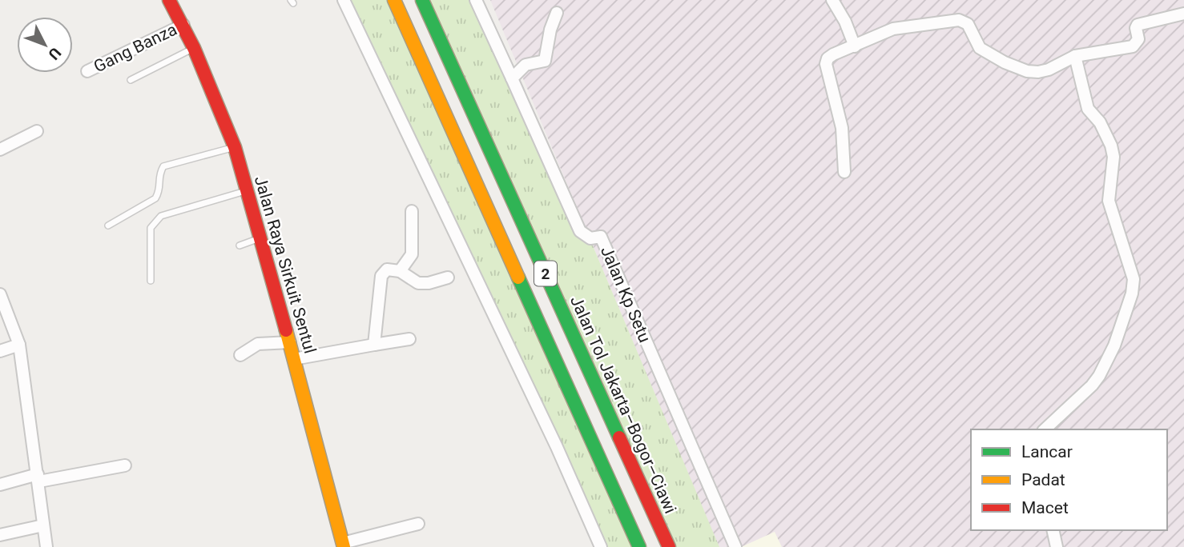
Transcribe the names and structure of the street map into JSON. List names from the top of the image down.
{
  "streets": {
    "main road": ["Jalan Raya Sirkuit Sentul", "2", "Jalan Tol Jakarta–Bogor–Ciawi"],
    "street": ["Gang Banza", "Jalan Kp Setu"]
  },
  "crossings": [
    ["Gang Banza", "Jalan Raya Sirkuit Sentul"]
  ],
  "legend": ["Lancar", "Padat", "Macet"],
  "north": "bottom right"
}
